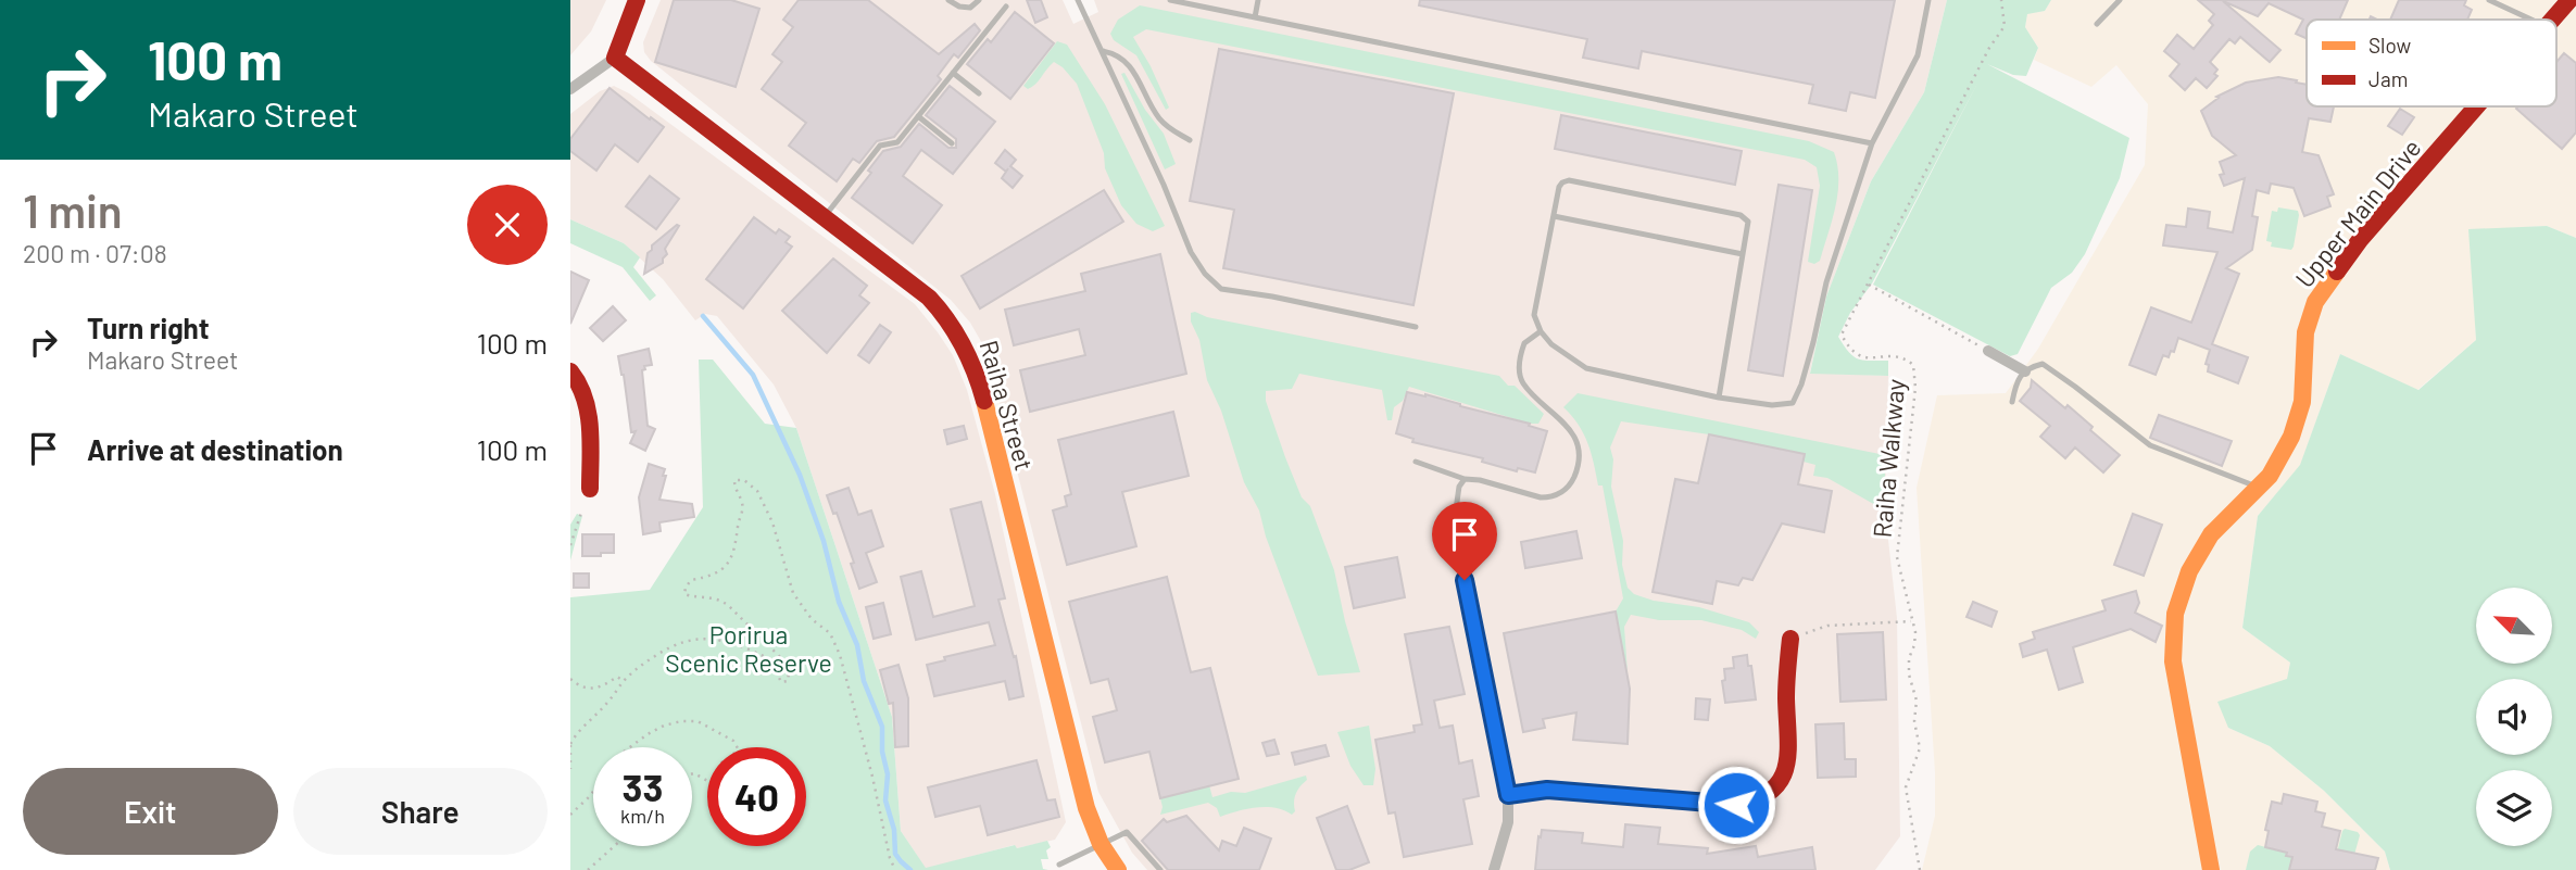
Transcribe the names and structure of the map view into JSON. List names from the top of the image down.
{
  "streets": {
    "street": ["Upper Main Drive", "Raiha Street"],
    "path": ["Raiha Walkway"]
  },
  "parks": ["Porirua Scenic Reserve"],
  "legend": ["Slow", "Jam"],
  "north": "top left",
  "page": {
    "turn": ["100 m", "Makaro Street"],
    "heading": ["1 min", "200 m · 07:08"],
    "list": [
      {
        "name": "Turn right",
        "note": "Makaro Street",
        "value": "100 m"
      },
      {
        "name": "Arrive at destination",
        "value": "100 m"
      }
    ],
    "speed": "33 km/h",
    "limit": "40",
    "buttons": ["Exit", "Share"]
  }
}
